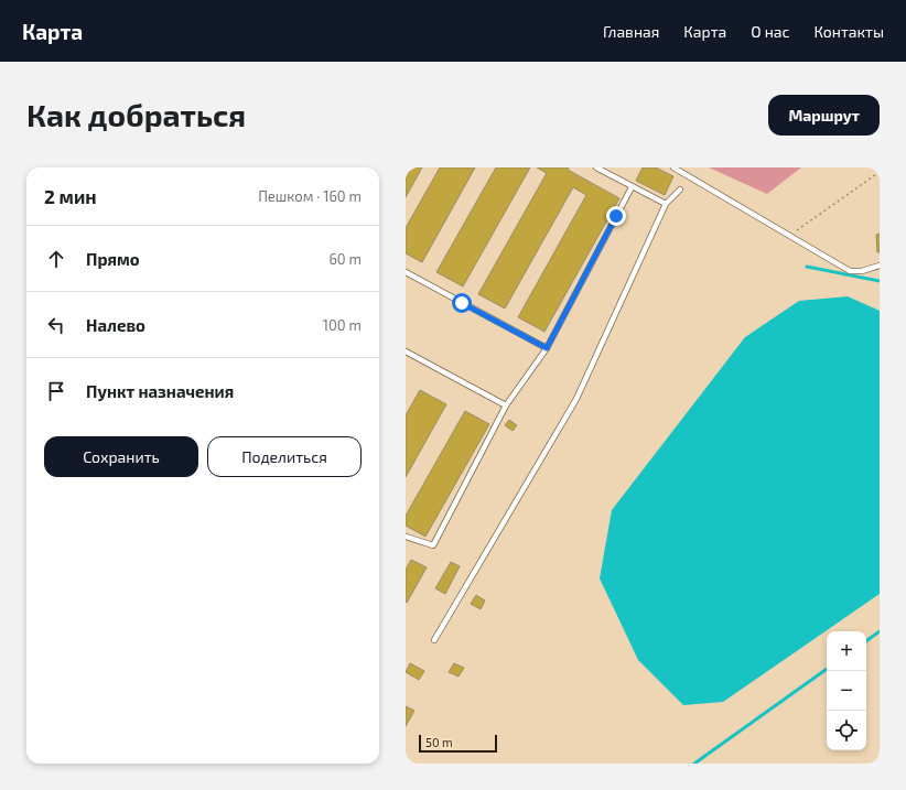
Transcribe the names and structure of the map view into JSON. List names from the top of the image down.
{
  "scale_bar": "50 m",
  "page": {
    "header": "Карта",
    "nav": [
      "Главная",
      "Карта",
      "О нас",
      "Контакты"
    ],
    "buttons": [
      "Маршрут",
      ["Сохранить", "Поделиться"]
    ],
    "title": "Как добраться",
    "heading": ["2 мин", "Пешком · 160 m"],
    "list": [
      ["Прямо", "60 m"],
      ["Налево", "100 m"],
      "Пункт назначения"
    ],
    "map_buttons": ["+", "−"],
    "scale": "50 m"
  }
}
